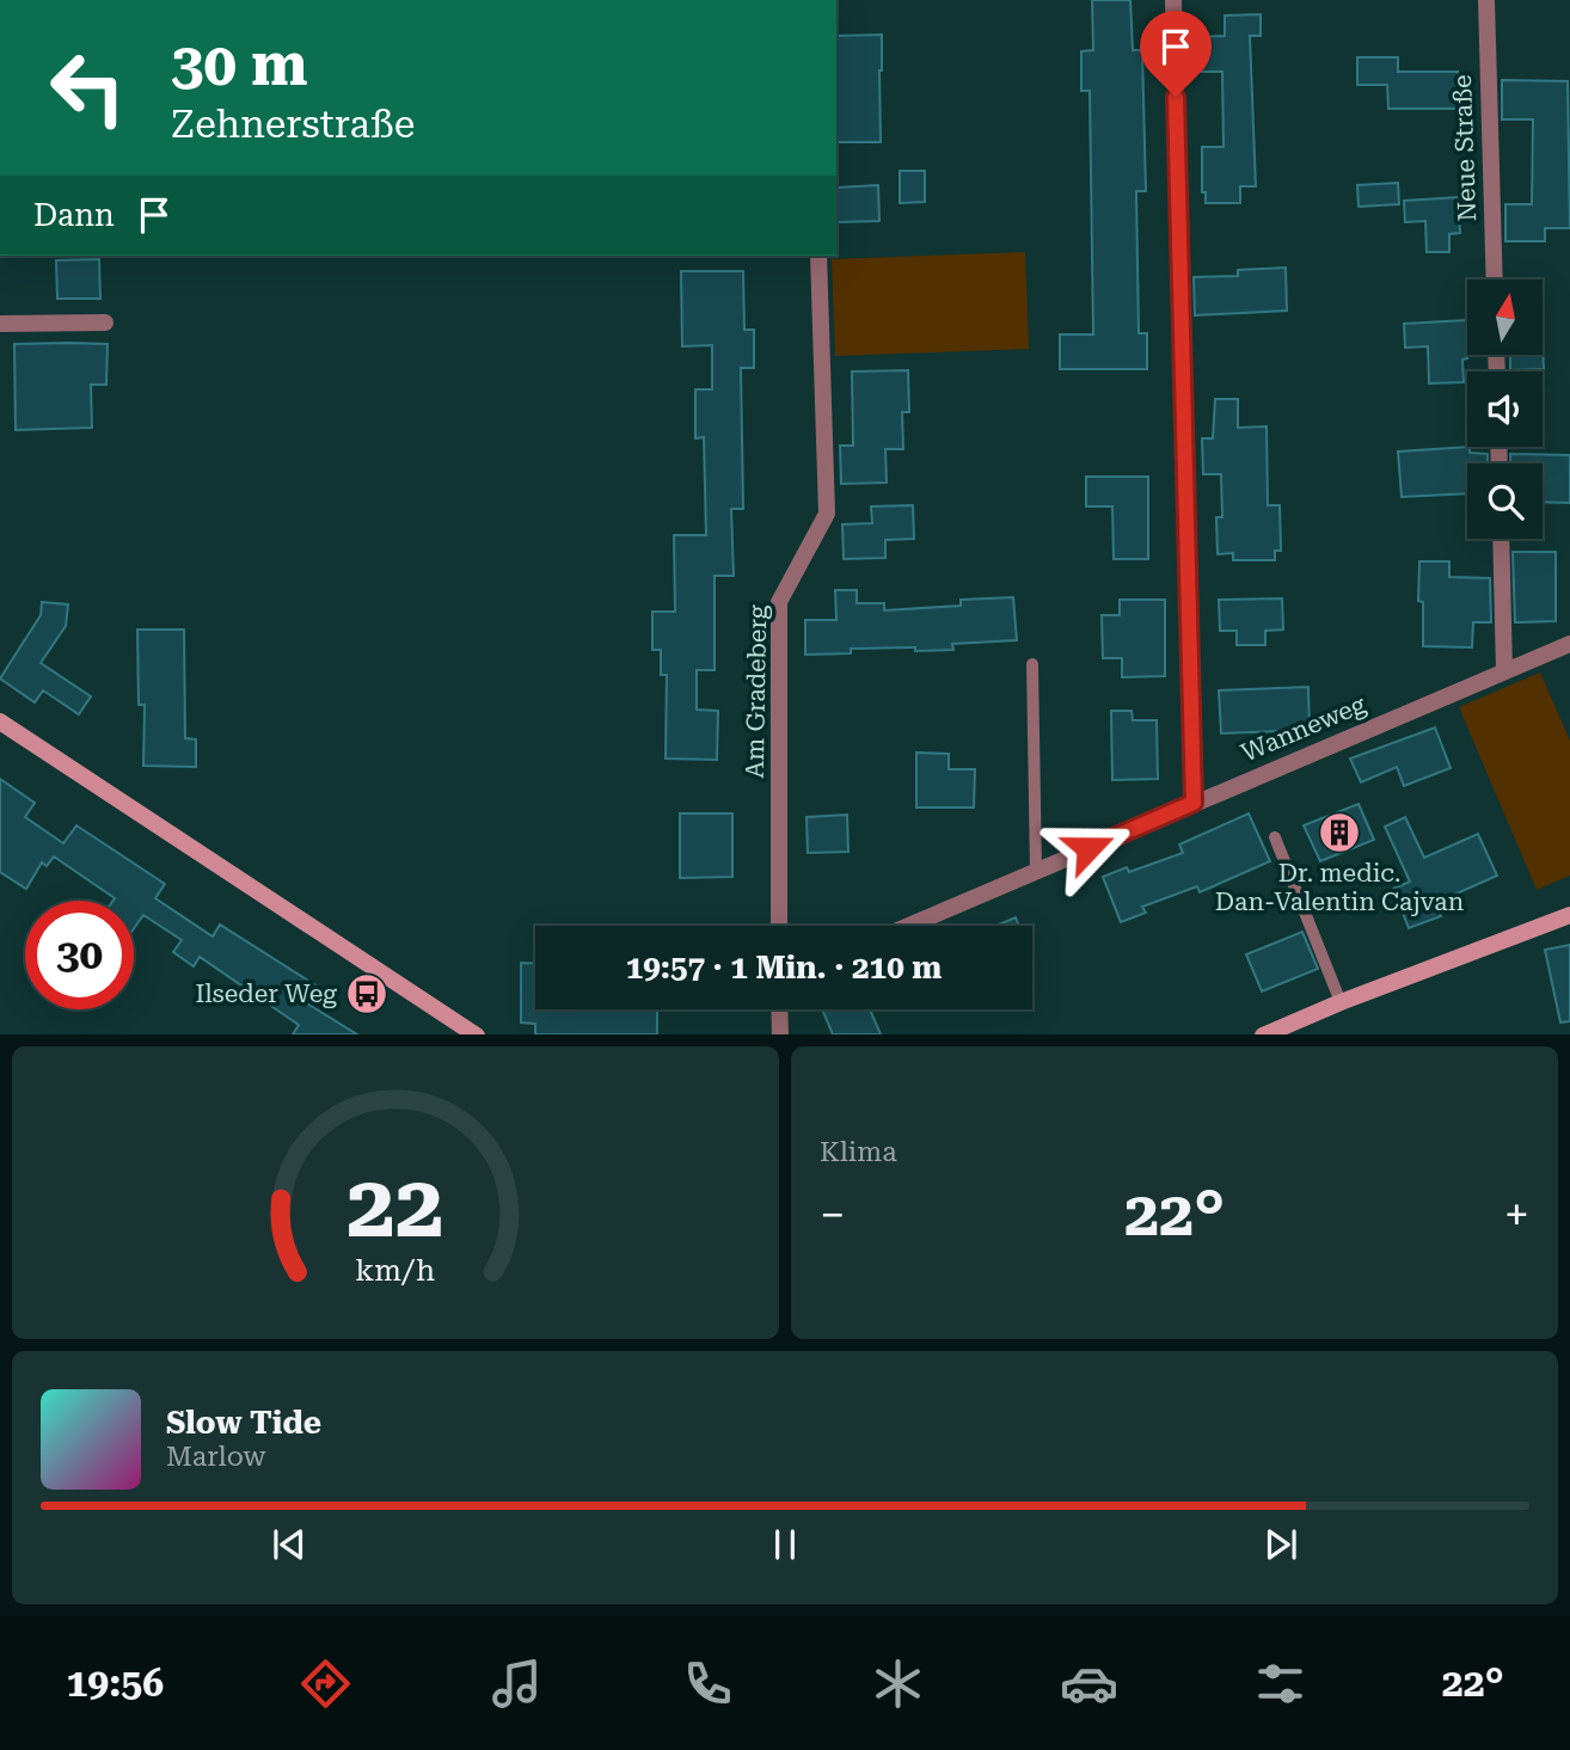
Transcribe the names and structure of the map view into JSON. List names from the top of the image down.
{
  "streets": {
    "street": ["Neue Straße", "Am Gradeberg", "Wanneweg"]
  },
  "places": {
    "building": ["Dr. medic. Dan-Valentin Cajvan"],
    "bus stop": ["Ilseder Weg"]
  },
  "north": "top",
  "page": {
    "turn": ["30 m", "Zehnerstraße"],
    "then": "Dann",
    "limit": "30",
    "trip": "19:57 · 1 Min. · 210 m",
    "tile": "Klima",
    "heat": ["−", "22°", "+"],
    "song": ["Slow Tide", "Marlow"],
    "tabs": ["19:56", "22°"],
    "gauge": ["22", "km/h"]
  }
}
